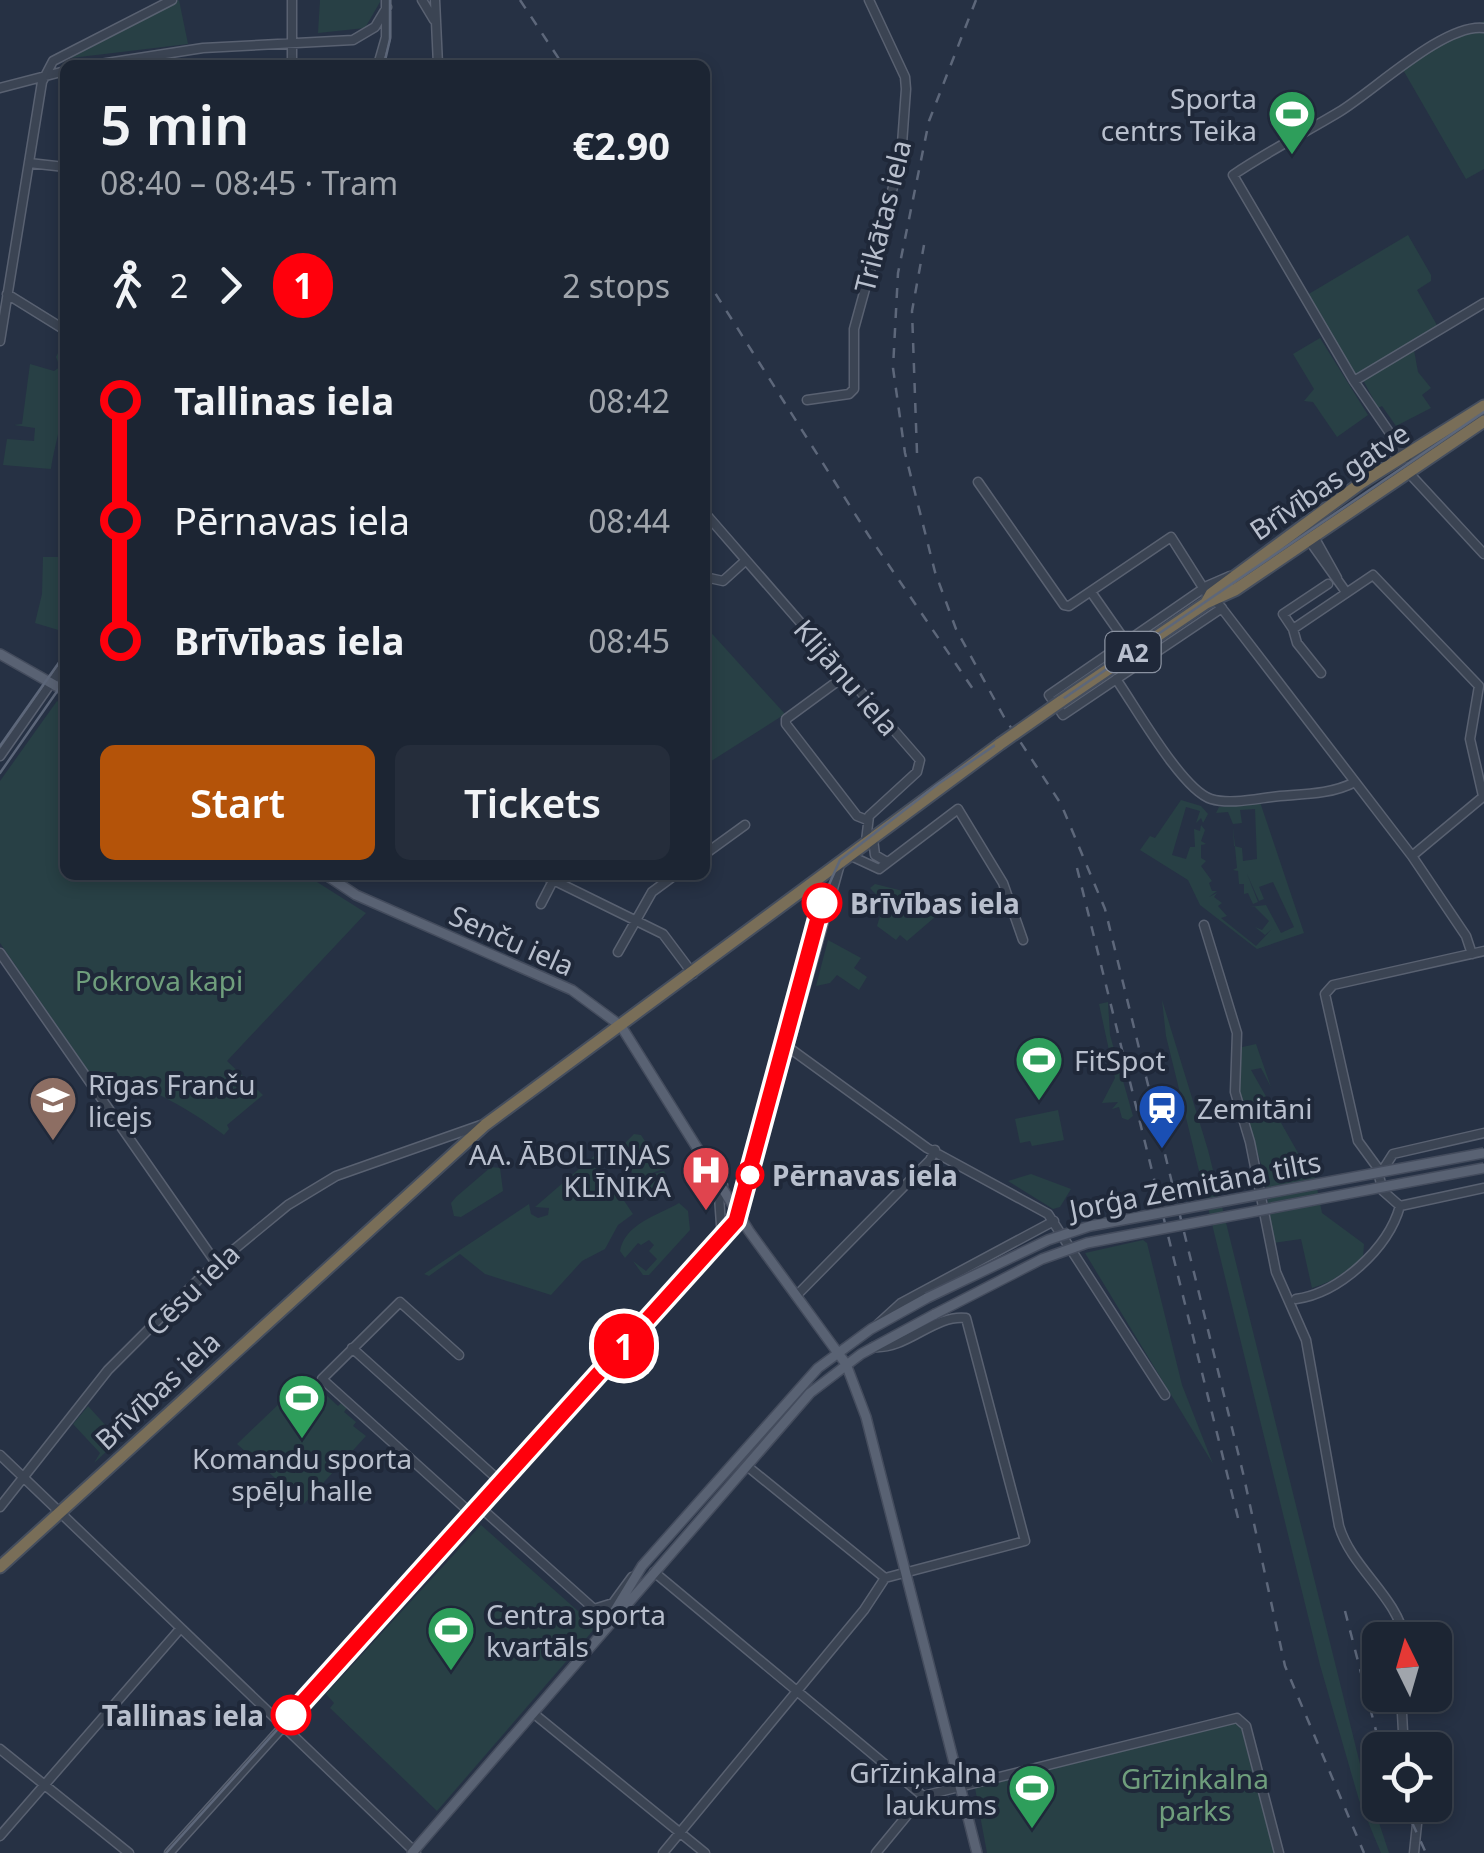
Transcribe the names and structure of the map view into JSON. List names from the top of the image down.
{
  "streets": {
    "highway": ["Brīvības gatve", "A2", "Brīvības iela"],
    "main road": ["Senču iela", "Jorģa Zemitāna tilts"],
    "street": ["Trikātas iela", "Klijānu iela", "Cēsu iela"]
  },
  "crossings": [
    ["Brīvības gatve", "Brīvības iela"],
    ["Senču iela", "Brīvības iela"],
    ["Cēsu iela", "Brīvības iela"]
  ],
  "parks": ["Pokrova kapi", "Grīziņkalna parks"],
  "places": {
    "sports": [
      "Sporta centrs Teika",
      "FitSpot",
      "Komandu sporta spēļu halle",
      "Centra sporta kvartāls",
      "Grīziņkalna laukums"
    ],
    "other": ["Brīvības iela", "Pērnavas iela", "Tallinas iela"],
    "school or university": ["Rīgas Franču licejs"],
    "station": ["Zemitāni"],
    "hospital": ["AA. ĀBOLTIŅAS KLĪNIKA"]
  },
  "lines": ["tram line 1"],
  "north": "top",
  "page": {
    "on_map": "1",
    "heading": ["5 min", "08:40 – 08:45 · Tram", "€2.90"],
    "legs": ["2", "1", "2 stops"],
    "list": [
      {
        "name": "Tallinas iela",
        "value": "08:42"
      },
      {
        "name": "Pērnavas iela",
        "value": "08:44"
      },
      {
        "name": "Brīvības iela",
        "value": "08:45"
      }
    ],
    "buttons": ["Start", "Tickets"]
  }
}
